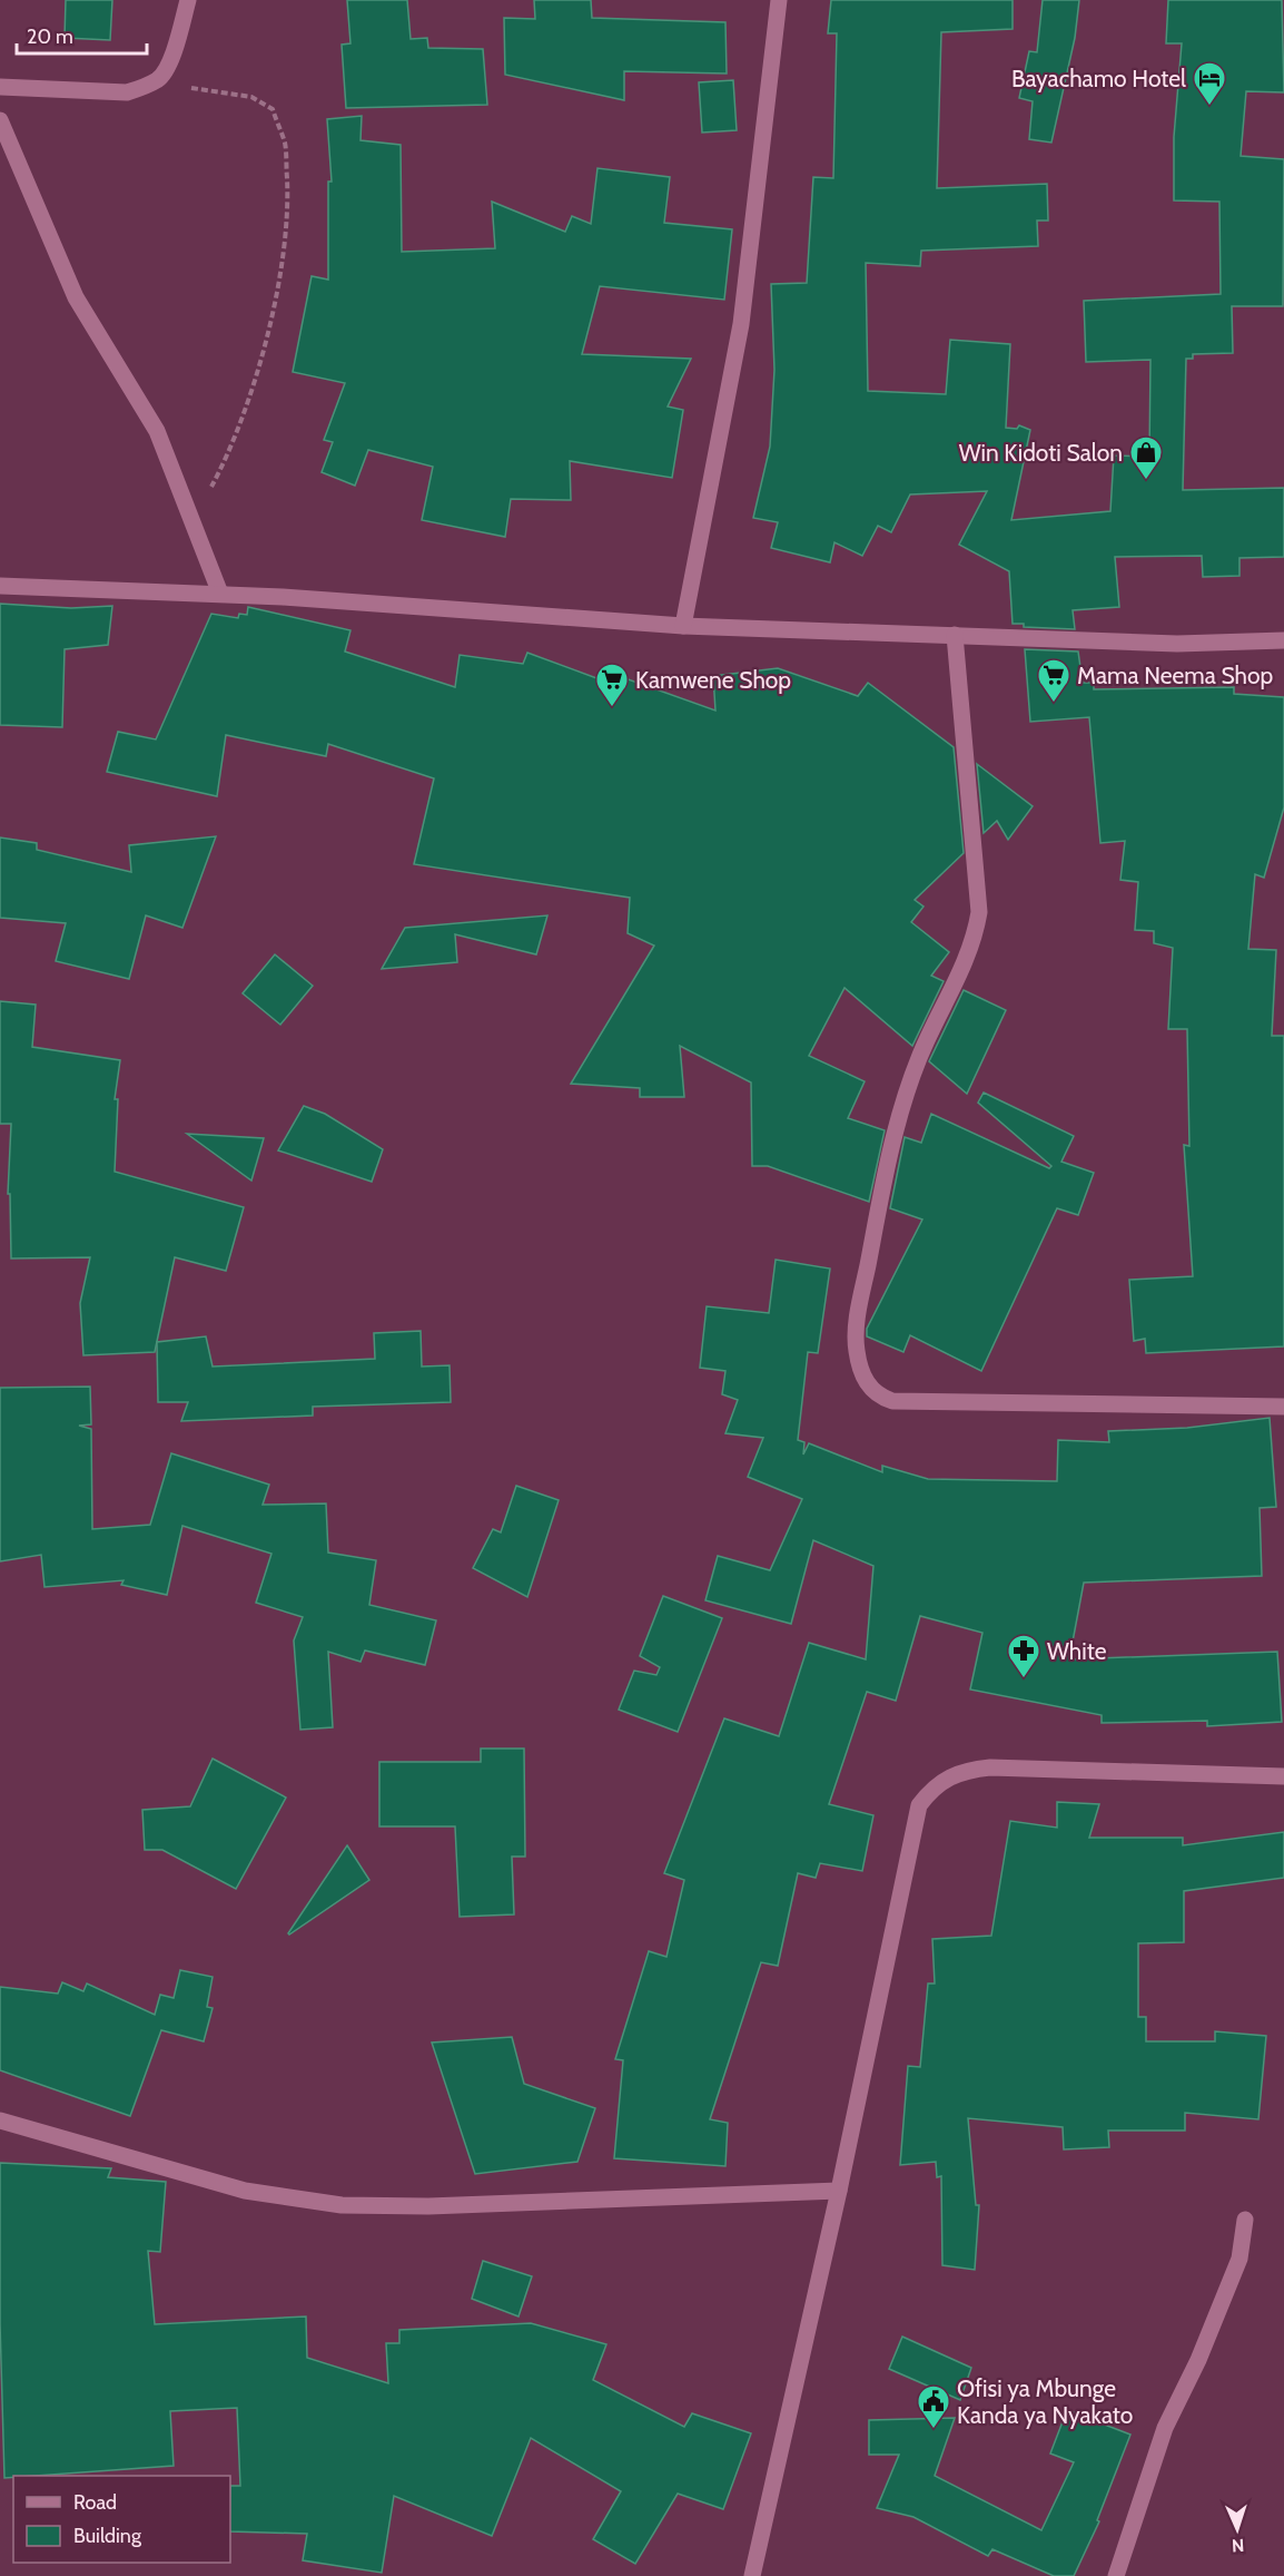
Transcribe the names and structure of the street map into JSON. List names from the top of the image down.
{
  "places": {
    "hotel": ["Bayachamo Hotel"],
    "shop": ["Win Kidoti Salon"],
    "supermarket": ["Mama Neema Shop", "Kamwene Shop"],
    "pharmacy": ["White"],
    "public building": ["Ofisi ya Mbunge Kanda ya Nyakato"]
  },
  "legend": ["Road", "Building"],
  "scale_bar": "20 m",
  "north": "bottom"
}
